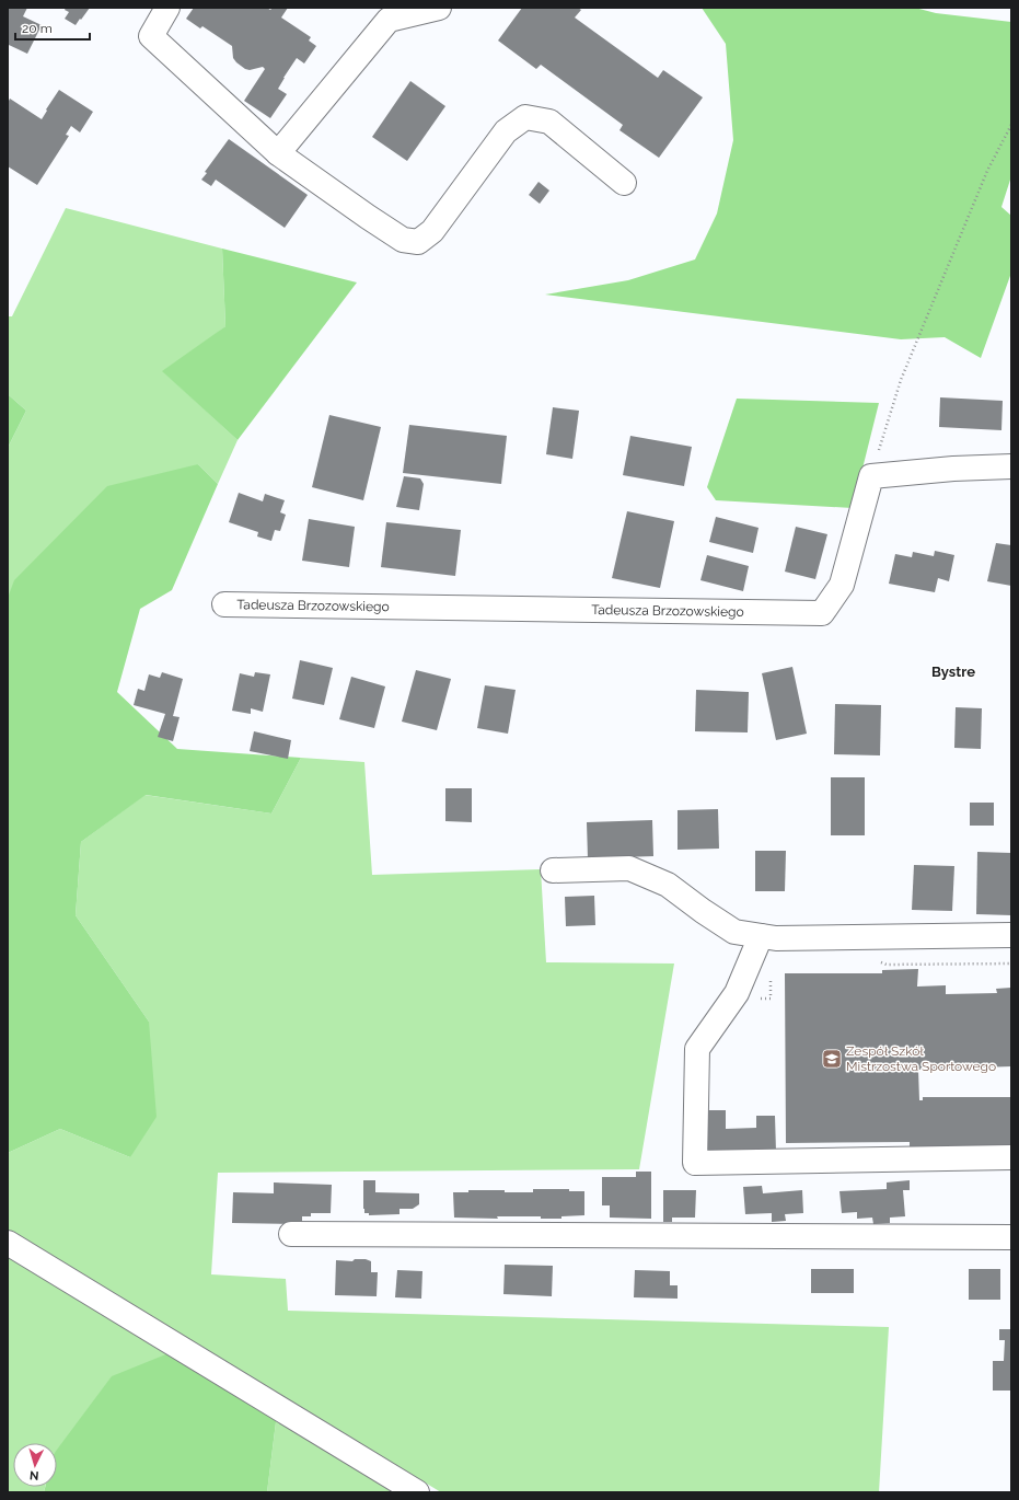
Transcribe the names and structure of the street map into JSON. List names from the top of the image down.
{
  "streets": {
    "street": ["Tadeusza Brzozowskiego"]
  },
  "districts": ["Bystre"],
  "places": {
    "school or university": ["Zespół Szkół Mistrzostwa Sportowego"]
  },
  "scale_bar": "20 m",
  "north": "bottom"
}
